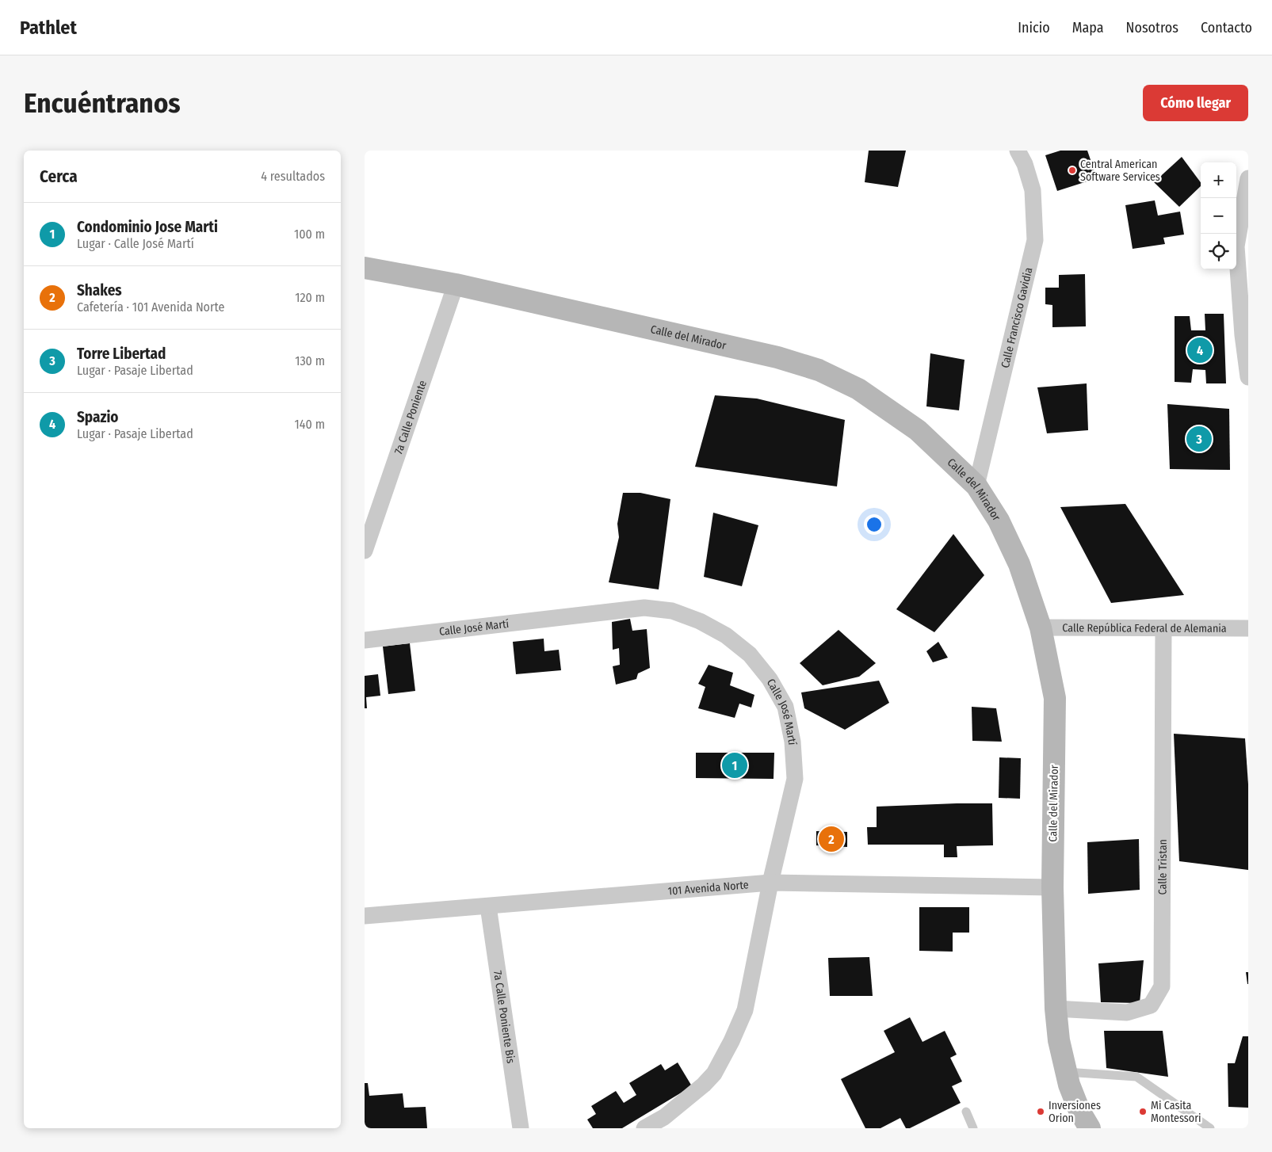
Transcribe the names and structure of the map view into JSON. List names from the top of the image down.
{
  "streets": {
    "street": [
      "Calle Francisco Gavidia",
      "Calle del Mirador",
      "7a Calle Poniente",
      "Calle José Martí",
      "Calle República Federal de Alemania",
      "Calle Tristan",
      "101 Avenida Norte",
      "7a Calle Poniente Bis"
    ]
  },
  "crossings": [
    ["Calle Francisco Gavidia", "Calle del Mirador"],
    ["Calle del Mirador", "7a Calle Poniente"],
    ["Calle del Mirador", "Calle República Federal de Alemania"],
    ["Calle del Mirador", "Calle Tristan"],
    ["Calle del Mirador", "101 Avenida Norte"],
    ["Calle José Martí", "101 Avenida Norte"],
    ["Calle República Federal de Alemania", "Calle Tristan"],
    ["101 Avenida Norte", "7a Calle Poniente Bis"]
  ],
  "places": ["Central American Software Services", "Inversiones Orion", "Mi Casita Montessori"],
  "page": {
    "header": "Pathlet",
    "nav": [
      "Inicio",
      "Mapa",
      "Nosotros",
      "Contacto"
    ],
    "buttons": "Cómo llegar",
    "title": "Encuéntranos",
    "heading": ["Cerca", "4 resultados"],
    "map_buttons": ["+", "−"],
    "list": [
      {
        "mark": "1",
        "name": "Condominio Jose Marti",
        "note": "Lugar · Calle José Martí",
        "value": "100 m"
      },
      {
        "mark": "2",
        "name": "Shakes",
        "note": "Cafetería · 101 Avenida Norte",
        "value": "120 m"
      },
      {
        "mark": "3",
        "name": "Torre Libertad",
        "note": "Lugar · Pasaje Libertad",
        "value": "130 m"
      },
      {
        "mark": "4",
        "name": "Spazio",
        "note": "Lugar · Pasaje Libertad",
        "value": "140 m"
      }
    ],
    "pins": [
      "4",
      "3",
      "1",
      "2"
    ]
  }
}
